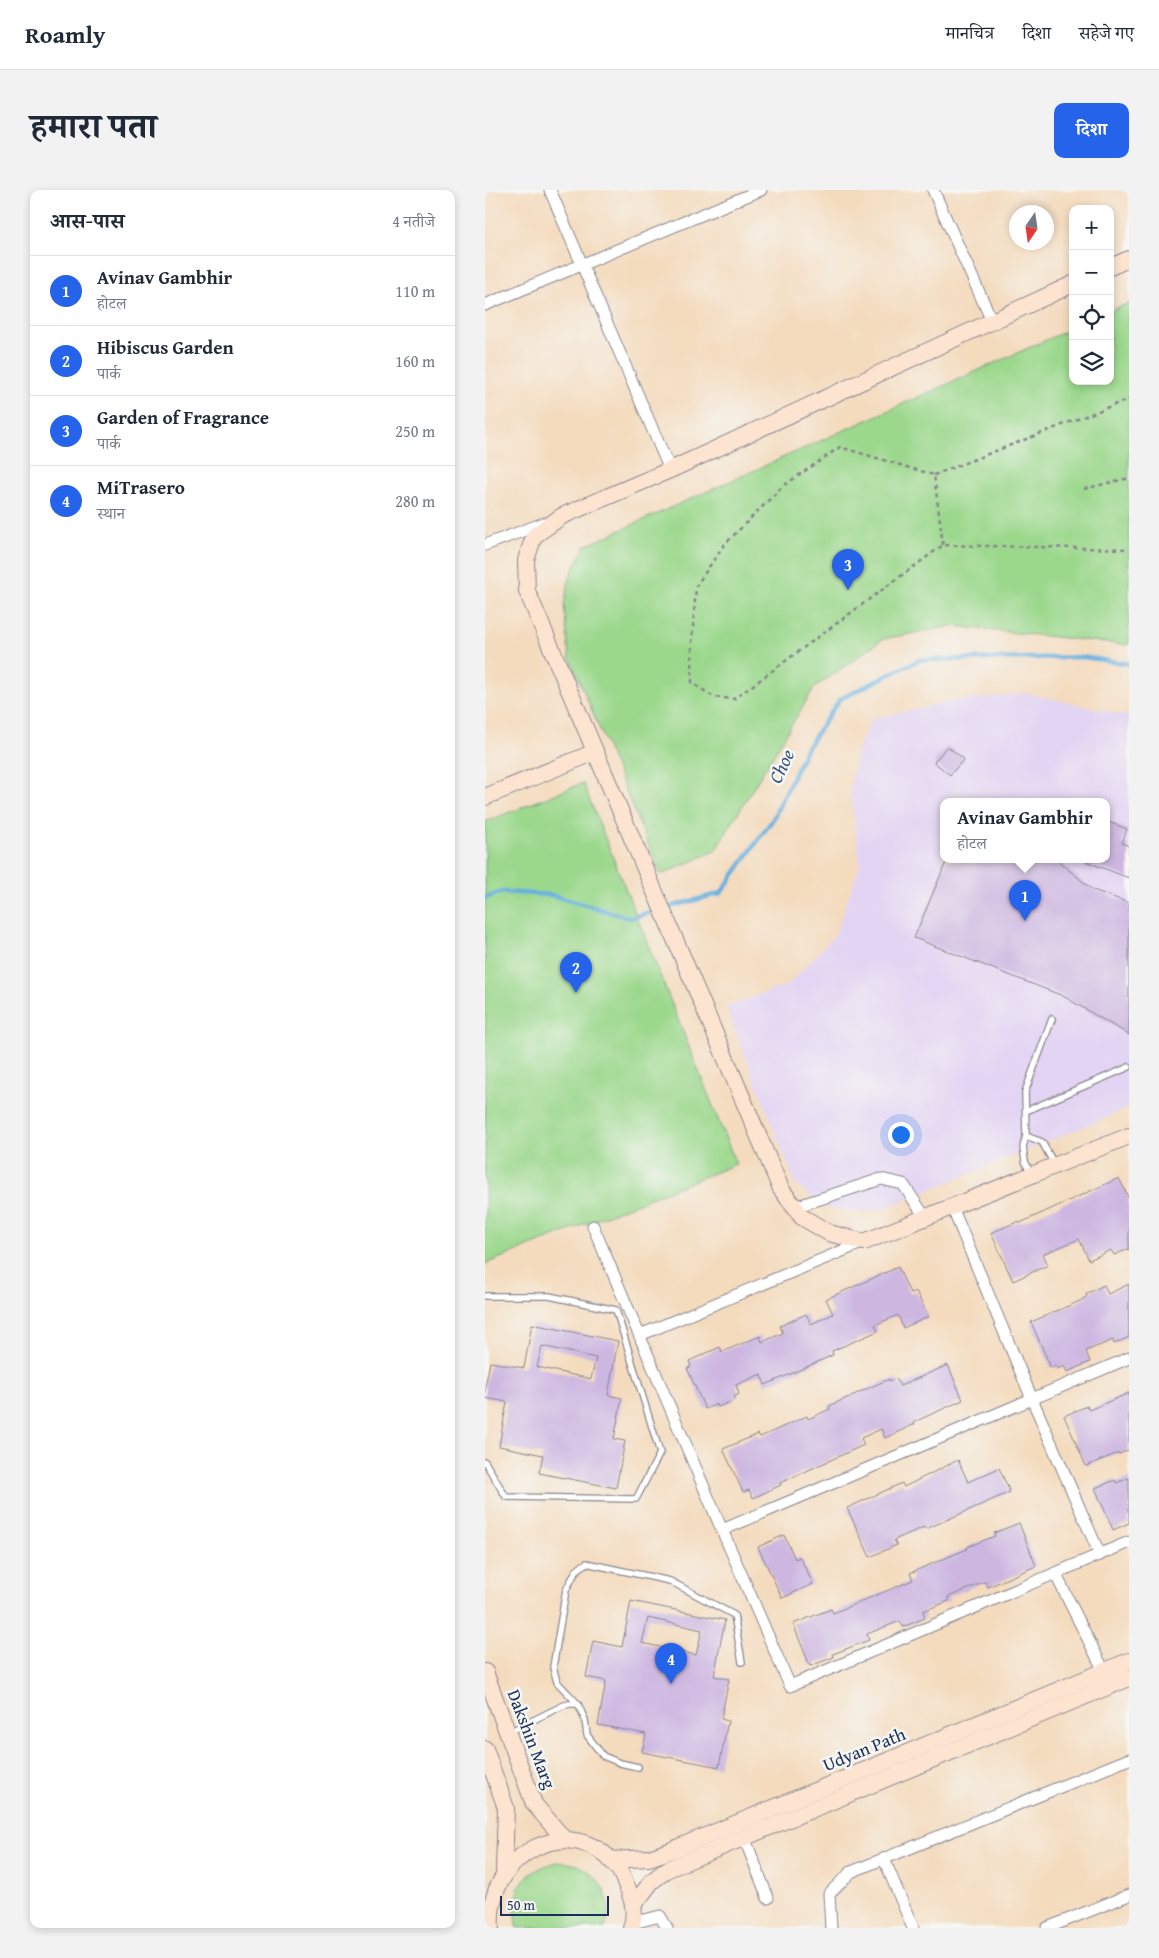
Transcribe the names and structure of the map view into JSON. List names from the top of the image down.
{
  "streets": {
    "street": ["Dakshin Marg", "Udyan Path"]
  },
  "water": ["Choe"],
  "scale_bar": "50 m",
  "north": "bottom",
  "page": {
    "header": "Roamly",
    "nav": ["मानचित्र", "दिशा", "सहेजे गए"],
    "title": "हमारा पता",
    "buttons": "दिशा",
    "heading": ["आस-पास", "4 नतीजे"],
    "map_buttons": ["+", "−"],
    "list": [
      {
        "mark": "1",
        "name": "Avinav Gambhir",
        "note": "होटल",
        "value": "110 m"
      },
      {
        "mark": "2",
        "name": "Hibiscus Garden",
        "note": "पार्क",
        "value": "160 m"
      },
      {
        "mark": "3",
        "name": "Garden of Fragrance",
        "note": "पार्क",
        "value": "250 m"
      },
      {
        "mark": "4",
        "name": "MiTrasero",
        "note": "स्थान",
        "value": "280 m"
      }
    ],
    "pins": [
      "3",
      "1",
      "2",
      "4"
    ],
    "popup": ["Avinav Gambhir", "होटल"],
    "scale": "50 m"
  }
}
